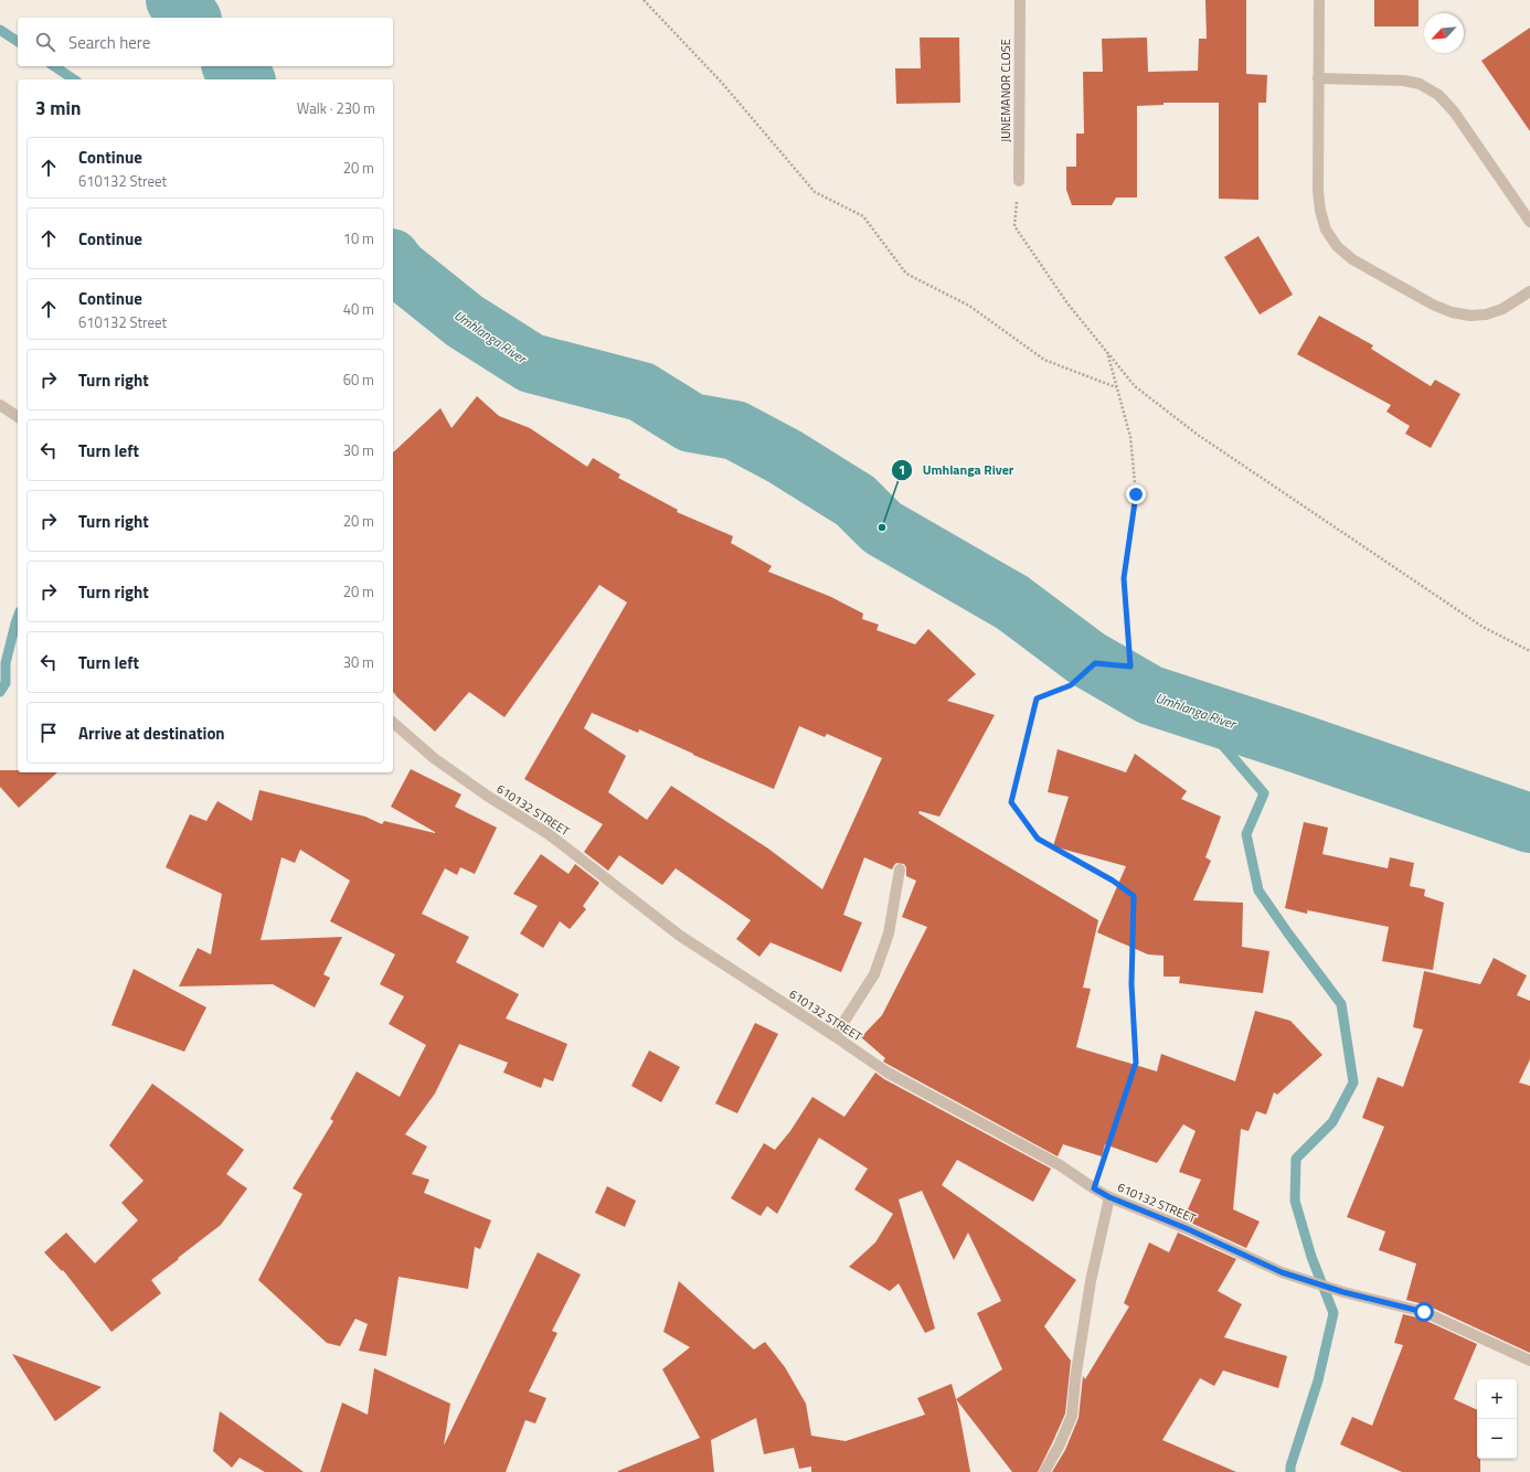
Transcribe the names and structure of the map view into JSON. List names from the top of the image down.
{
  "streets": {
    "street": ["JUNEMANOR CLOSE", "610132 STREET"]
  },
  "water": ["Umhlanga River"],
  "places": ["Umhlanga River"],
  "north": "bottom left",
  "page": {
    "search": "Search here",
    "heading": ["3 min", "Walk · 230 m"],
    "list": [
      ["Continue", "610132 Street", "20 m"],
      ["Continue", "10 m"],
      ["Continue", "610132 Street", "40 m"],
      ["Turn right", "60 m"],
      ["Turn left", "30 m"],
      ["Turn right", "20 m"],
      ["Turn right", "20 m"],
      ["Turn left", "30 m"],
      "Arrive at destination"
    ],
    "map_buttons": ["+", "−"]
  }
}
